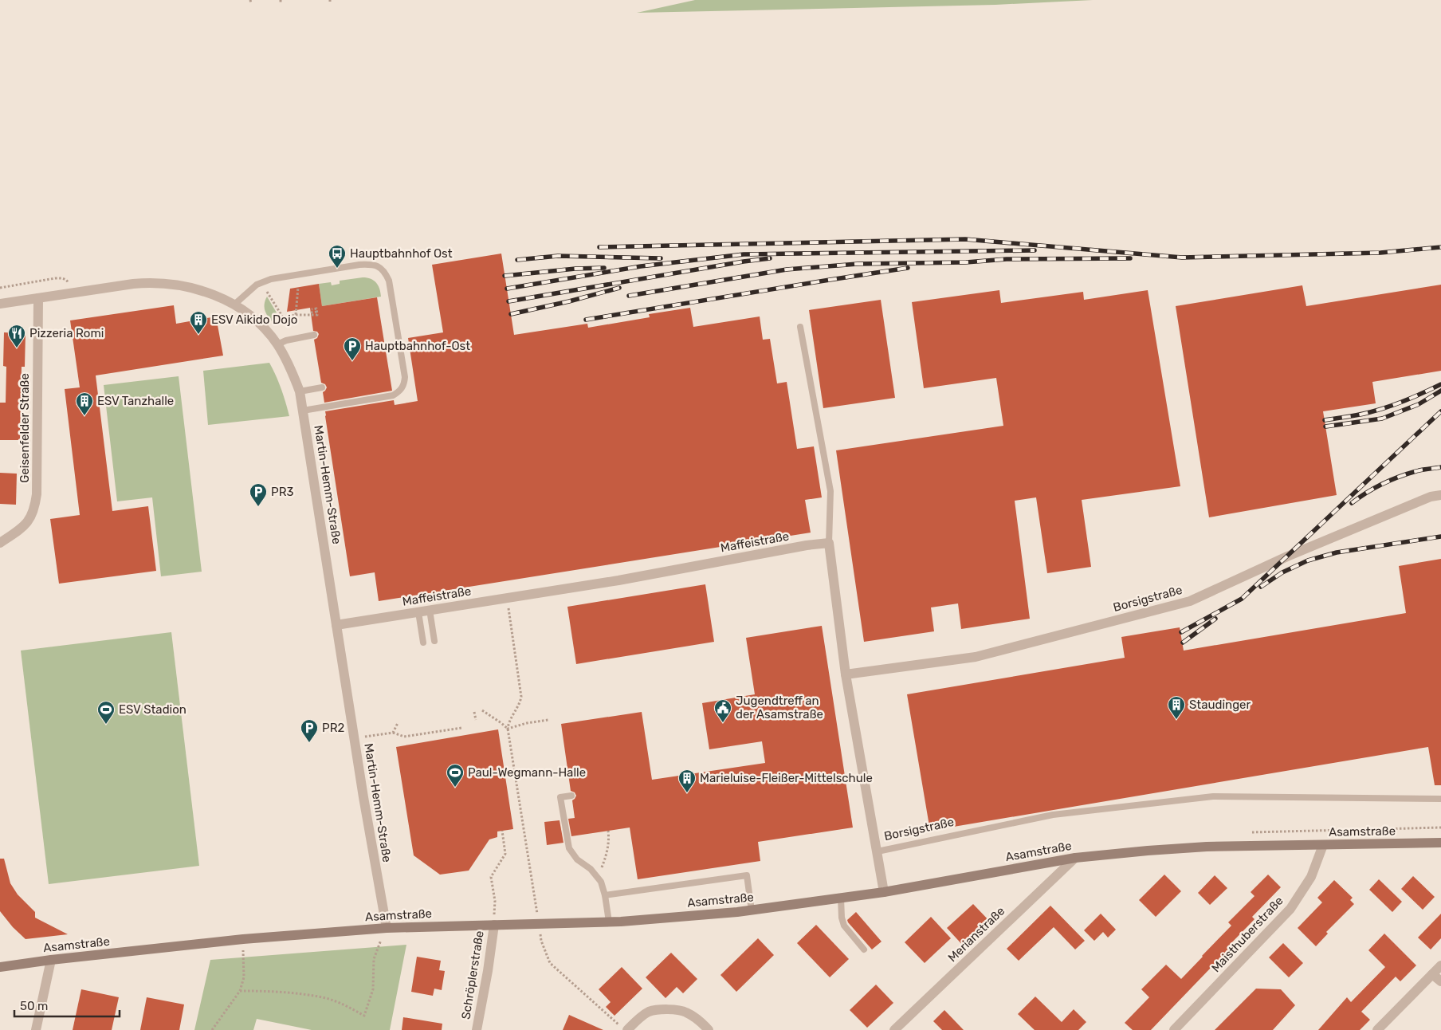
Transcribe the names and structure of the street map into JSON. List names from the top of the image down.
{
  "streets": {
    "street": [
      "Geisenfelder Straße",
      "Martin-Hemm-Straße",
      "Maffeistraße",
      "Borsigstraße",
      "Asamstraße",
      "Merianstraße",
      "Maisthuberstraße",
      "Schröplerstraße"
    ]
  },
  "crossings": [
    ["Geisenfelder Straße", "Martin-Hemm-Straße"],
    ["Martin-Hemm-Straße", "Maffeistraße"],
    ["Martin-Hemm-Straße", "Asamstraße"],
    ["Asamstraße", "Merianstraße"],
    ["Asamstraße", "Maisthuberstraße"],
    ["Asamstraße", "Schröplerstraße"]
  ],
  "places": {
    "bus stop": ["Hauptbahnhof Ost"],
    "building": [
      "ESV Aikido Dojo",
      "ESV Tanzhalle",
      "Staudinger",
      "Marieluise-Fleißer-Mittelschule"
    ],
    "restaurant": ["Pizzeria Romi"],
    "parking": ["Hauptbahnhof-Ost", "PR3", "PR2"],
    "public building": ["Jugendtreff an der Asamstraße"],
    "sports": ["ESV Stadion", "Paul-Wegmann-Halle"]
  },
  "scale_bar": "50 m"
}
